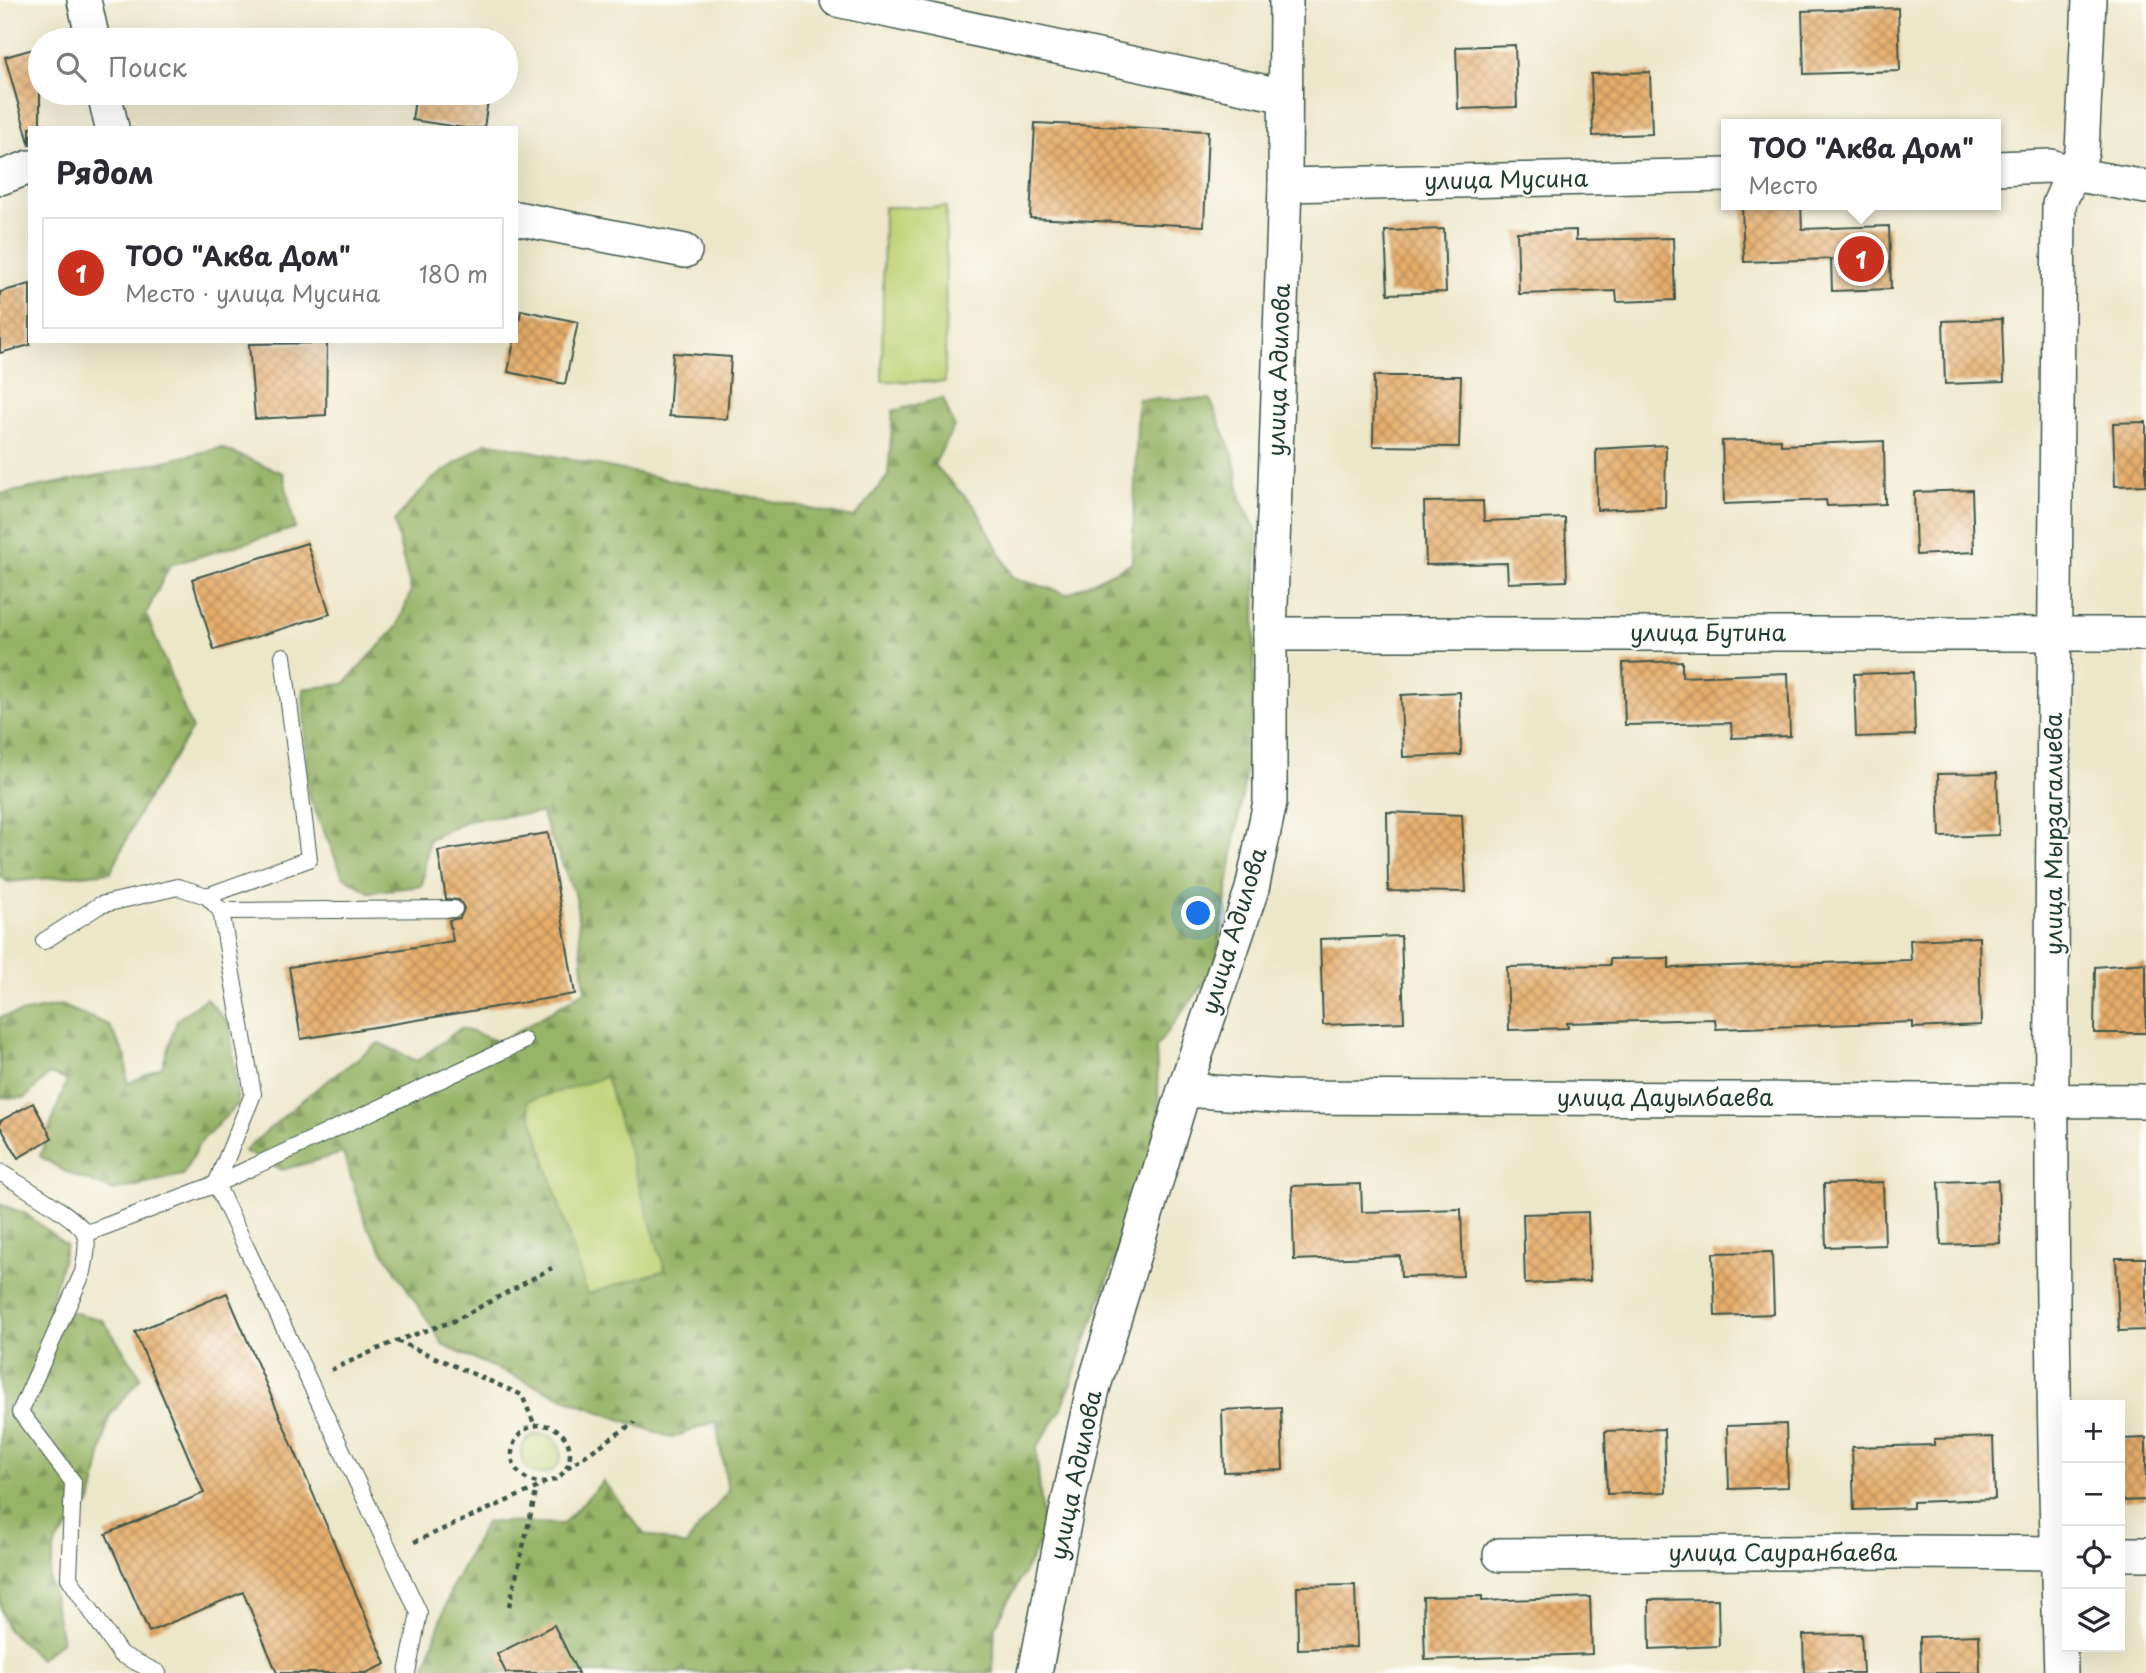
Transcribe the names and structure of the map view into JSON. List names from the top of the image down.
{
  "streets": {
    "street": [
      "улица Мусина",
      "улица Адилова",
      "улица Бутина",
      "улица Мырзагалиева",
      "улица Дауылбаева",
      "улица Сауранбаева"
    ]
  },
  "crossings": [
    ["улица Мусина", "улица Адилова"],
    ["улица Адилова", "улица Бутина"],
    ["улица Адилова", "улица Дауылбаева"],
    ["улица Бутина", "улица Мырзагалиева"],
    ["улица Мырзагалиева", "улица Дауылбаева"],
    ["улица Мырзагалиева", "улица Сауранбаева"]
  ],
  "page": {
    "search": "Поиск",
    "popup": ["ТОО \"Аква Дом\"", "Место"],
    "heading": "Рядом",
    "list": [
      {
        "mark": "1",
        "name": "ТОО \"Аква Дом\"",
        "note": "Место · улица Мусина",
        "value": "180 m"
      }
    ],
    "pins": "1",
    "map_buttons": ["+", "−"]
  }
}
